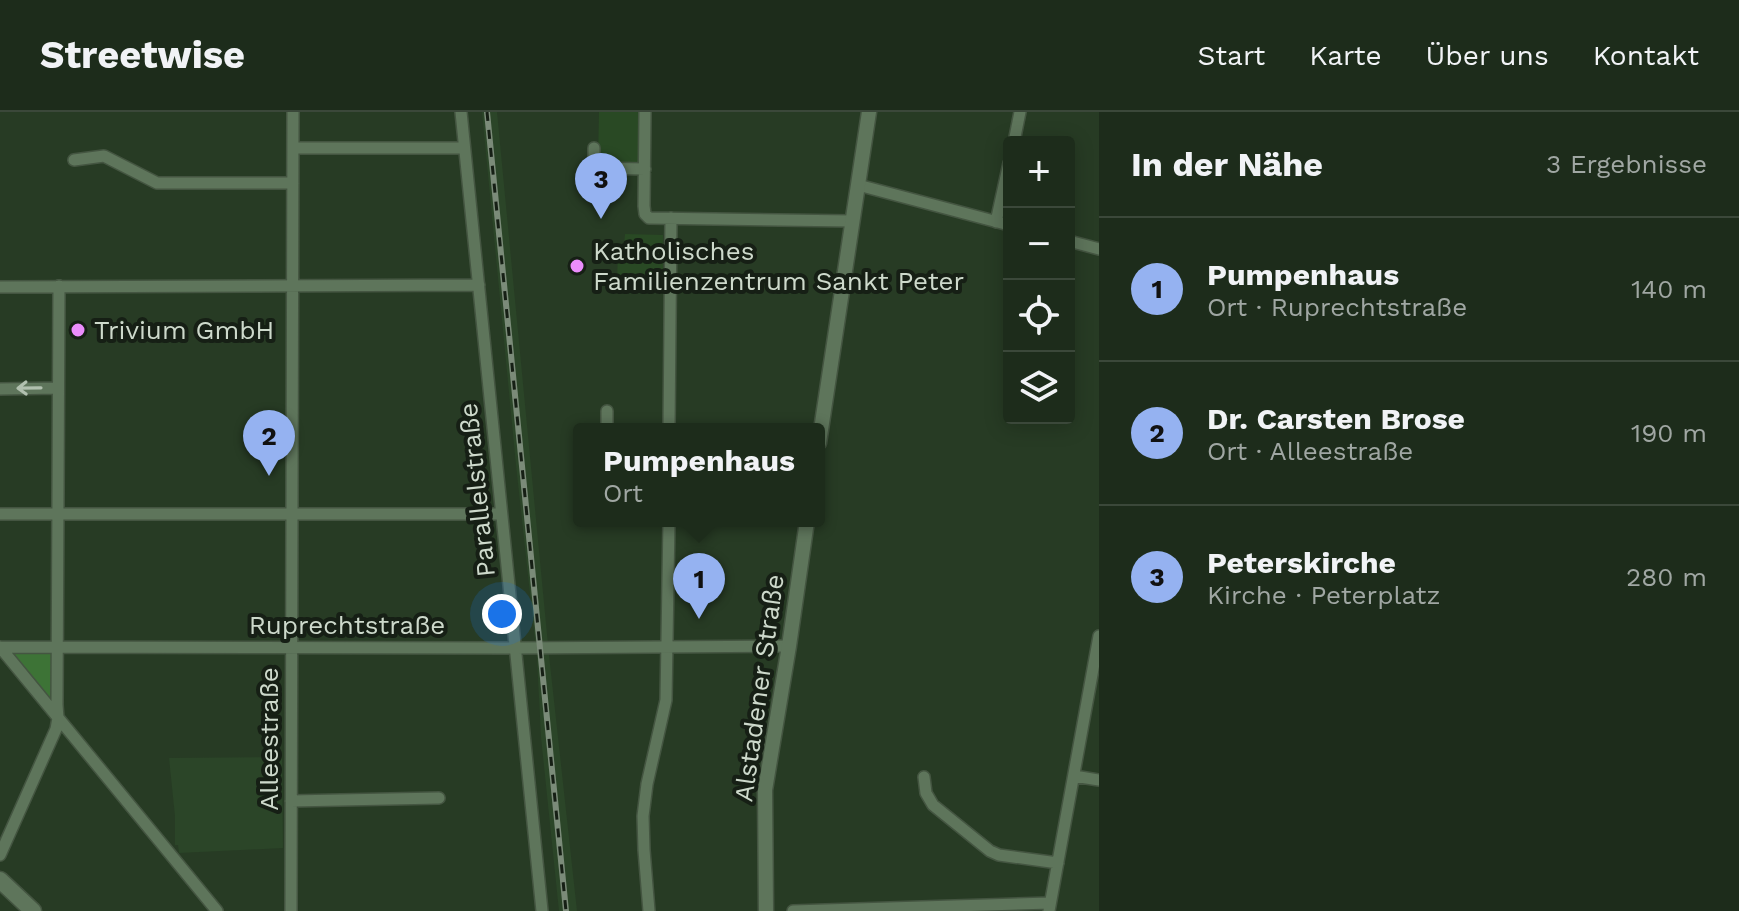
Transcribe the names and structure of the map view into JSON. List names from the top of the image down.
{
  "streets": {
    "street": [
      "Parallelstraße",
      "Ruprechtstraße",
      "Alstadener Straße",
      "Alleestraße"
    ]
  },
  "crossings": [
    ["Parallelstraße", "Ruprechtstraße"],
    ["Ruprechtstraße", "Alstadener Straße"],
    ["Ruprechtstraße", "Alleestraße"]
  ],
  "places": ["Katholisches Familienzentrum Sankt Peter", "Trivium GmbH"],
  "page": {
    "header": "Streetwise",
    "nav": [
      "Start",
      "Karte",
      "Über uns",
      "Kontakt"
    ],
    "heading": ["In der Nähe", "3 Ergebnisse"],
    "map_buttons": ["+", "−"],
    "pins": ["3", "2", "1"],
    "list": [
      {
        "mark": "1",
        "name": "Pumpenhaus",
        "note": "Ort · Ruprechtstraße",
        "value": "140 m"
      },
      {
        "mark": "2",
        "name": "Dr. Carsten Brose",
        "note": "Ort · Alleestraße",
        "value": "190 m"
      },
      {
        "mark": "3",
        "name": "Peterskirche",
        "note": "Kirche · Peterplatz",
        "value": "280 m"
      }
    ],
    "popup": ["Pumpenhaus", "Ort"]
  }
}
